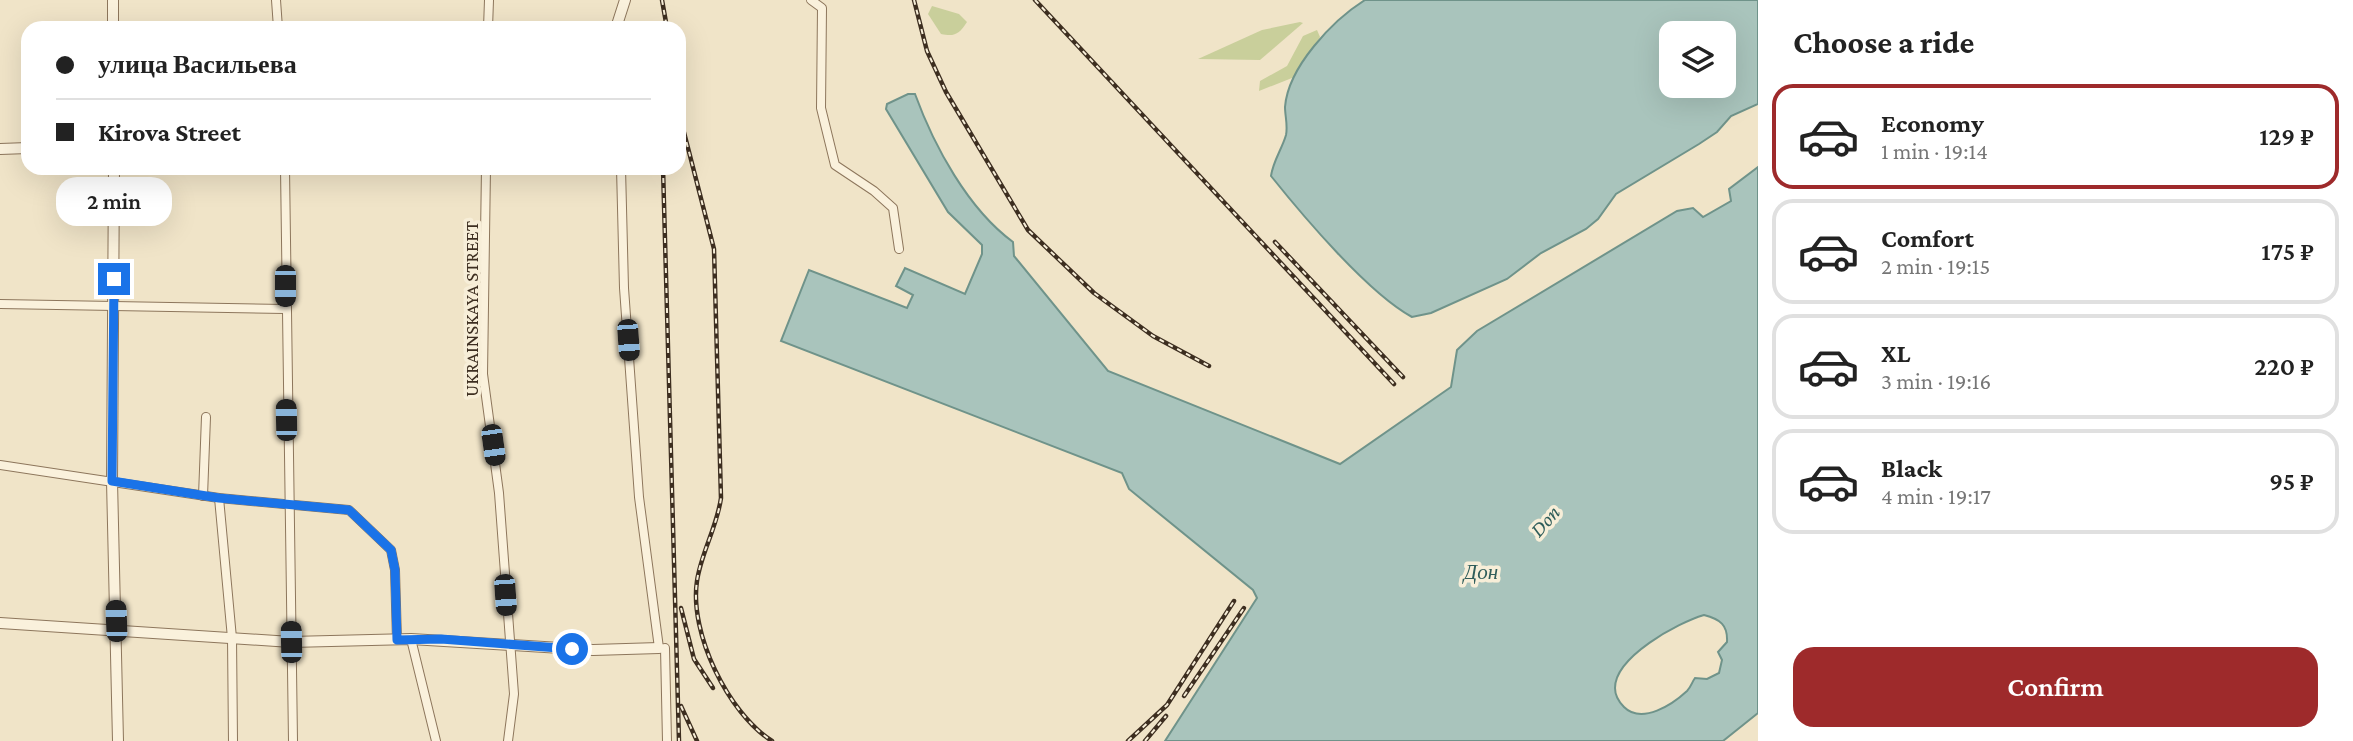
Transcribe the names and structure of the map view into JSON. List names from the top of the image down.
{
  "streets": {
    "street": ["UKRAINSKAYA STREET"]
  },
  "water": ["Don", "Дон"],
  "page": {
    "heading": "Choose a ride",
    "banner": ["улица Васильева", "Kirova Street"],
    "list": [
      {
        "name": "Economy",
        "note": "1 min · 19:14",
        "value": "129 ₽"
      },
      {
        "name": "Comfort",
        "note": "2 min · 19:15",
        "value": "175 ₽"
      },
      {
        "name": "XL",
        "note": "3 min · 19:16",
        "value": "220 ₽"
      },
      {
        "name": "Black",
        "note": "4 min · 19:17",
        "value": "95 ₽"
      }
    ],
    "bubble": "2 min",
    "buttons": "Confirm"
  }
}
